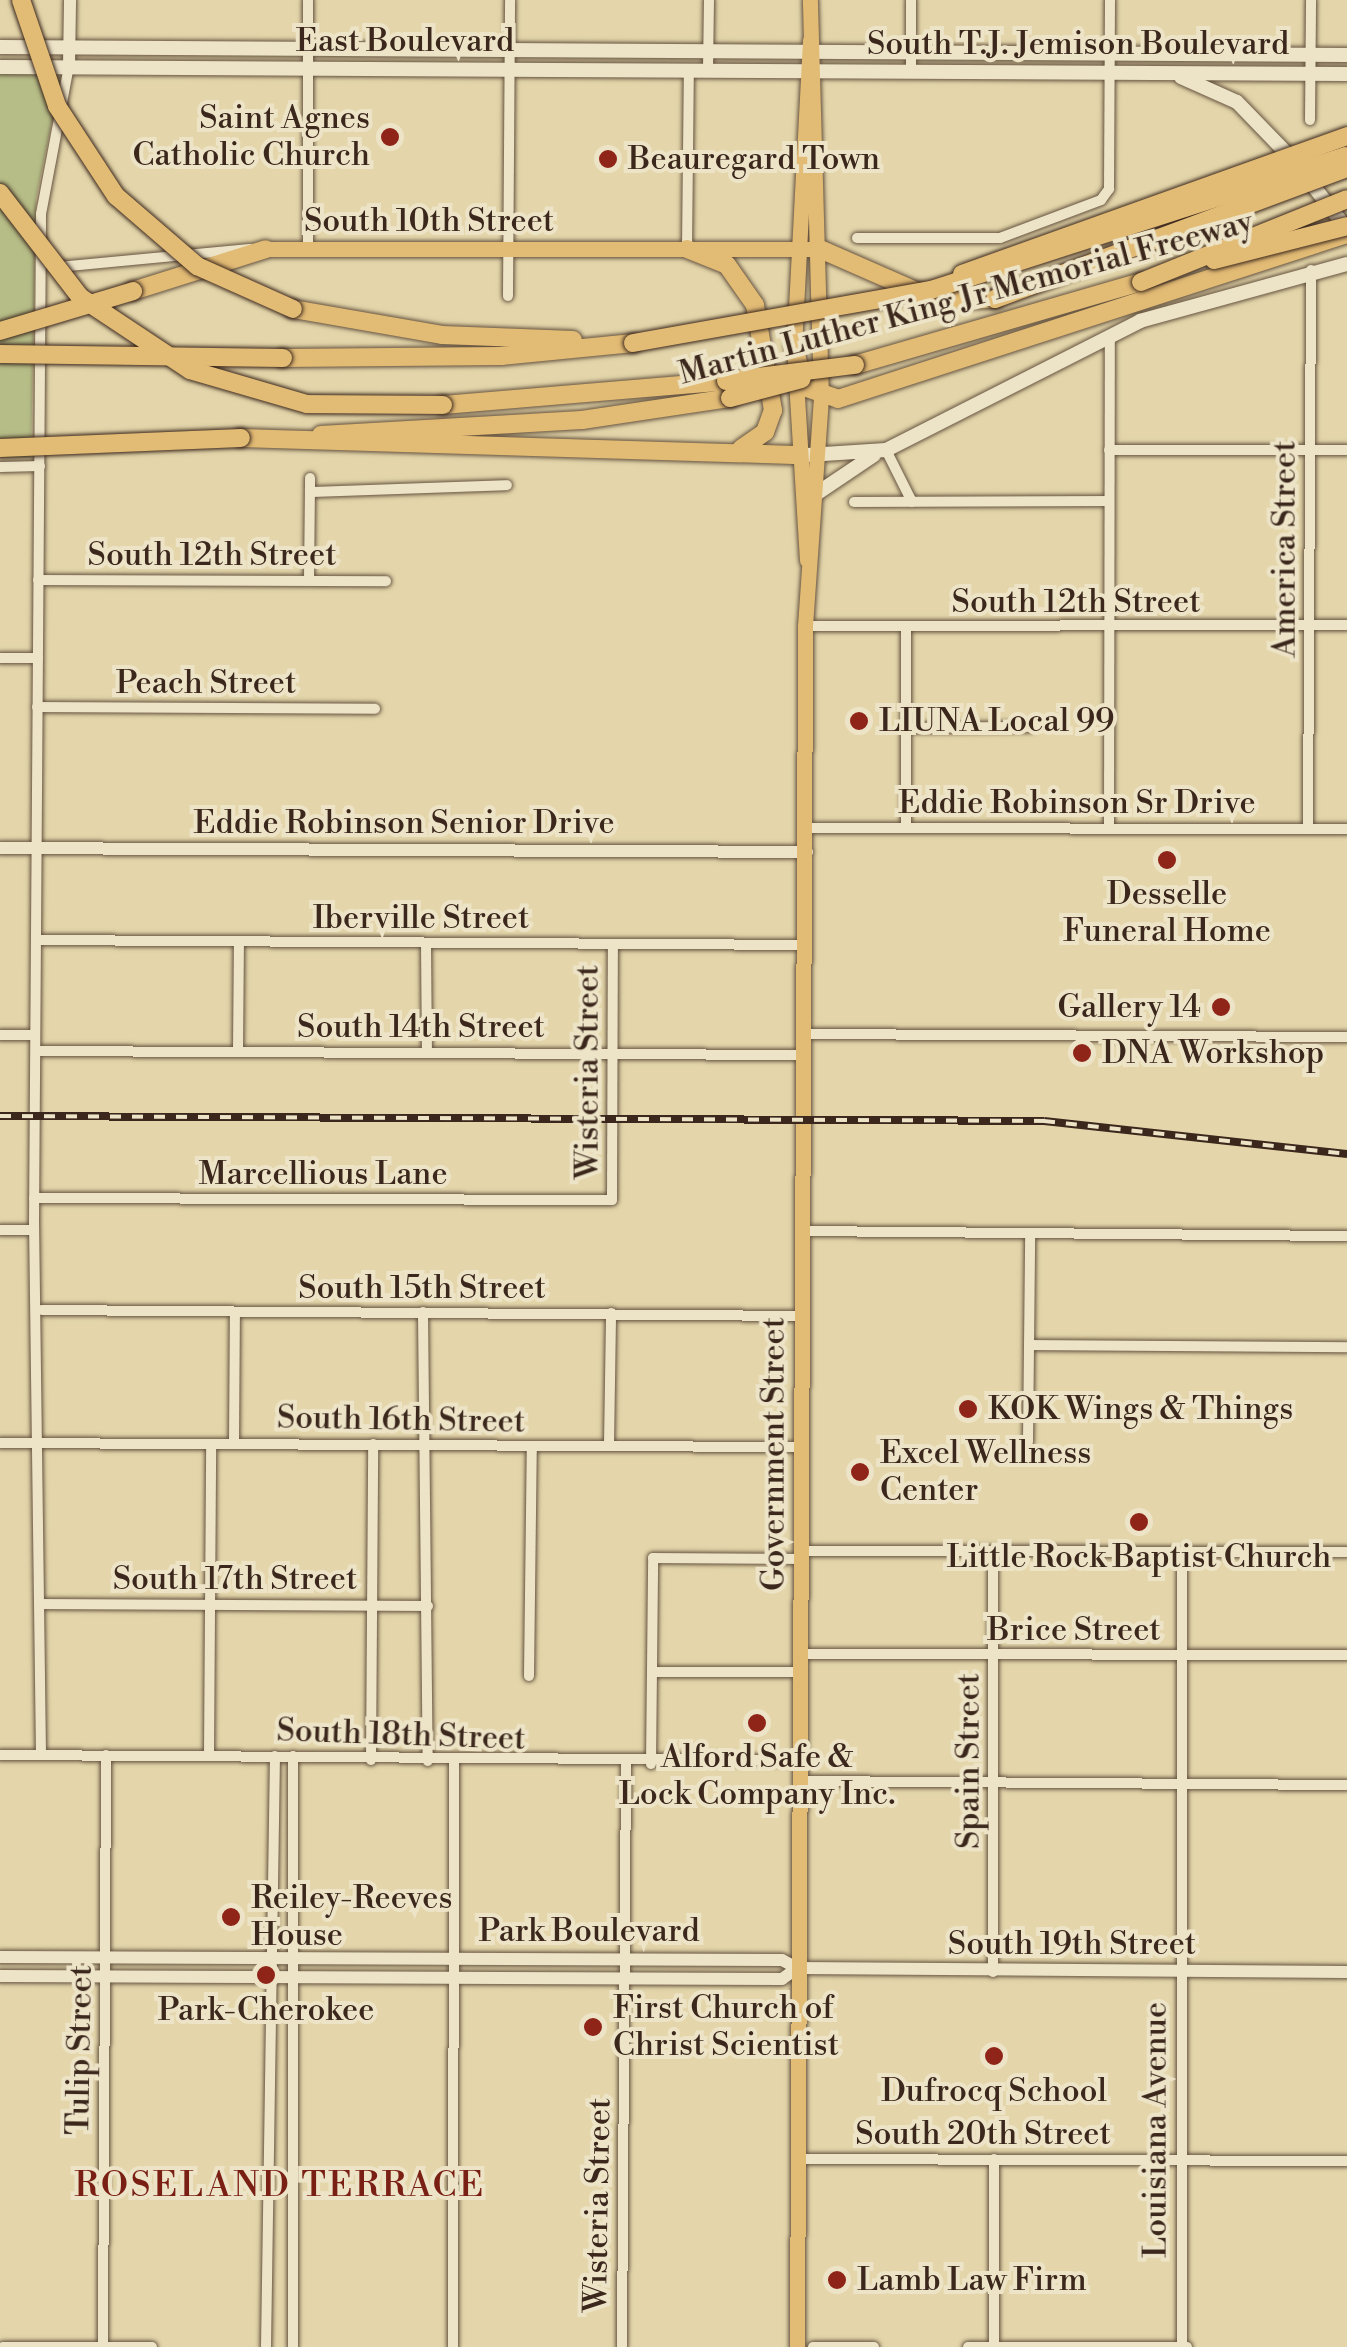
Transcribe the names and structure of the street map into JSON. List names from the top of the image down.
{
  "streets": {
    "highway": ["Martin Luther King Jr Memorial Freeway"],
    "main road": [
      "East Boulevard",
      "South T.J. Jemison Boulevard",
      "South 10th Street",
      "Government Street"
    ],
    "street": [
      "America Street",
      "South 12th Street",
      "Peach Street",
      "Eddie Robinson Sr Drive",
      "Eddie Robinson Senior Drive",
      "Iberville Street",
      "South 14th Street",
      "Wisteria Street",
      "Marcellious Lane",
      "South 15th Street",
      "South 16th Street",
      "South 17th Street",
      "Brice Street",
      "South 18th Street",
      "Spain Street",
      "Park Boulevard",
      "South 19th Street",
      "Tulip Street",
      "Louisiana Avenue",
      "South 20th Street"
    ]
  },
  "crossings": [
    ["East Boulevard", "South T.J. Jemison Boulevard"],
    ["East Boulevard", "Government Street"],
    ["South T.J. Jemison Boulevard", "Government Street"],
    ["South 10th Street", "Government Street"],
    ["America Street", "South 12th Street"],
    ["America Street", "Eddie Robinson Sr Drive"],
    ["South 12th Street", "Government Street"],
    ["Eddie Robinson Sr Drive", "Government Street"],
    ["Eddie Robinson Senior Drive", "Government Street"],
    ["Iberville Street", "Wisteria Street"],
    ["Iberville Street", "Government Street"],
    ["South 14th Street", "Wisteria Street"],
    ["South 14th Street", "Government Street"],
    ["Wisteria Street", "Marcellious Lane"],
    ["Wisteria Street", "South 18th Street"],
    ["Wisteria Street", "Park Boulevard"],
    ["South 15th Street", "Government Street"],
    ["South 16th Street", "Government Street"],
    ["Government Street", "Brice Street"],
    ["Government Street", "South 18th Street"],
    ["Government Street", "Park Boulevard"],
    ["Government Street", "South 19th Street"],
    ["Government Street", "South 20th Street"],
    ["Brice Street", "Spain Street"],
    ["Brice Street", "Louisiana Avenue"],
    ["South 18th Street", "Tulip Street"],
    ["Spain Street", "South 19th Street"],
    ["Park Boulevard", "South 19th Street"],
    ["Park Boulevard", "Tulip Street"],
    ["South 19th Street", "Louisiana Avenue"],
    ["Louisiana Avenue", "South 20th Street"]
  ],
  "districts": ["ROSELAND TERRACE"],
  "places": [
    "Saint Agnes Catholic Church",
    "Beauregard Town",
    "LIUNA Local 99",
    "Desselle Funeral Home",
    "Gallery 14",
    "DNA Workshop",
    "KOK Wings & Things",
    "Excel Wellness Center",
    "Little Rock Baptist Church",
    "Alford Safe & Lock Company Inc.",
    "Reiley-Reeves House",
    "Park-Cherokee",
    "First Church of Christ Scientist",
    "Dufrocq School",
    "Lamb Law Firm"
  ]
}
